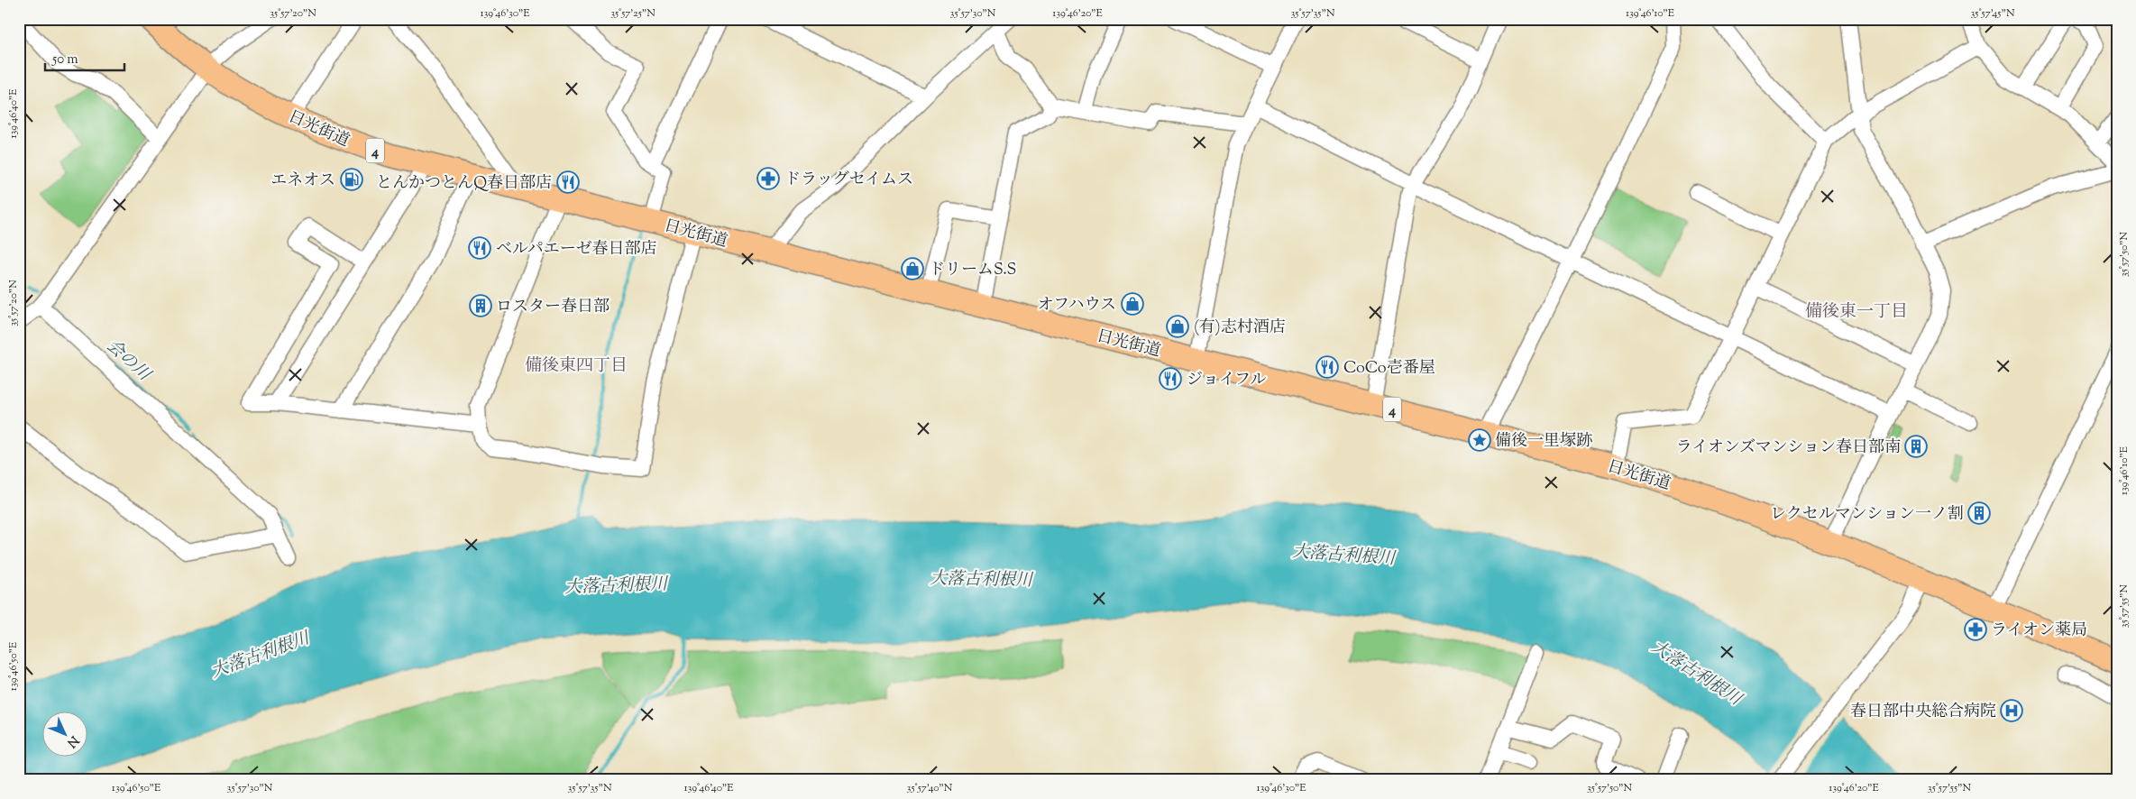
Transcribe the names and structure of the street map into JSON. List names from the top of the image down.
{
  "streets": {
    "highway": ["日光街道", "4"]
  },
  "districts": ["備後東一丁目", "備後東四丁目"],
  "water": ["会の川", "大落古利根川"],
  "places": {
    "pharmacy": ["ドラッグセイムス", "ライオン薬局"],
    "fuel station": ["エネオス"],
    "restaurant": [
      "とんかつとんQ春日部店",
      "ベルパエーゼ春日部店",
      "CoCo壱番屋",
      "ジョイフル"
    ],
    "shop": ["ドリームS.S", "オフハウス", "(有)志村酒店"],
    "building": ["ロスター春日部", "ライオンズマンション春日部南", "レクセルマンション一ノ割"],
    "place": ["備後一里塚跡"],
    "hospital": ["春日部中央総合病院"]
  },
  "scale_bar": "50 m",
  "north": "bottom right",
  "coordinates": [
    "35°57'20\"N",
    "139°46'30\"E",
    "35°57'25\"N",
    "35°57'30\"N",
    "139°46'20\"E",
    "35°57'35\"N",
    "139°46'10\"E",
    "35°57'45\"N",
    "139°46'40\"E",
    "35°57'50\"N",
    "35°57'55\"N",
    "139°46'50\"E",
    "35°57'40\"N"
  ]
}
